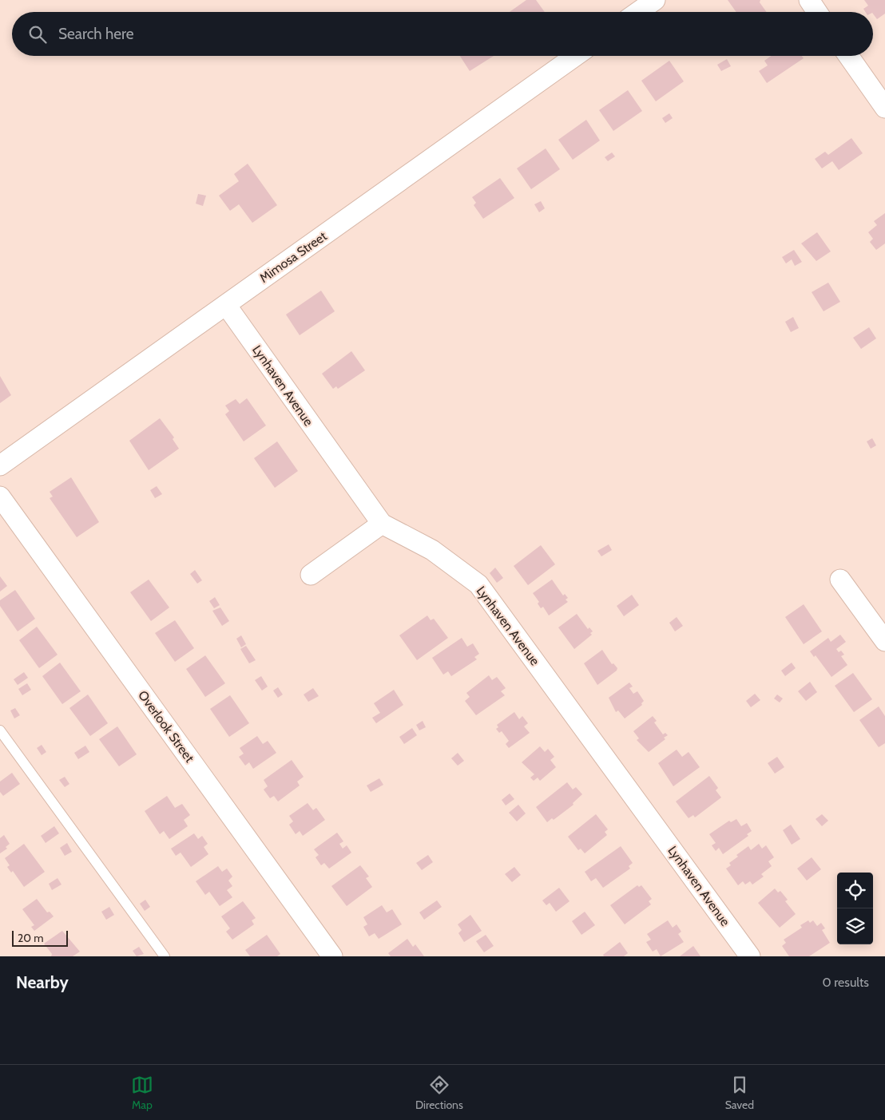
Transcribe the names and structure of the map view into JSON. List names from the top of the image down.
{
  "streets": {
    "street": ["Mimosa Street", "Lynhaven Avenue", "Overlook Street"]
  },
  "crossings": [
    ["Mimosa Street", "Lynhaven Avenue"]
  ],
  "scale_bar": "20 m",
  "page": {
    "search": "Search here",
    "scale": "20 m",
    "heading": ["Nearby", "0 results"],
    "nav": ["Map", "Directions", "Saved"]
  }
}
